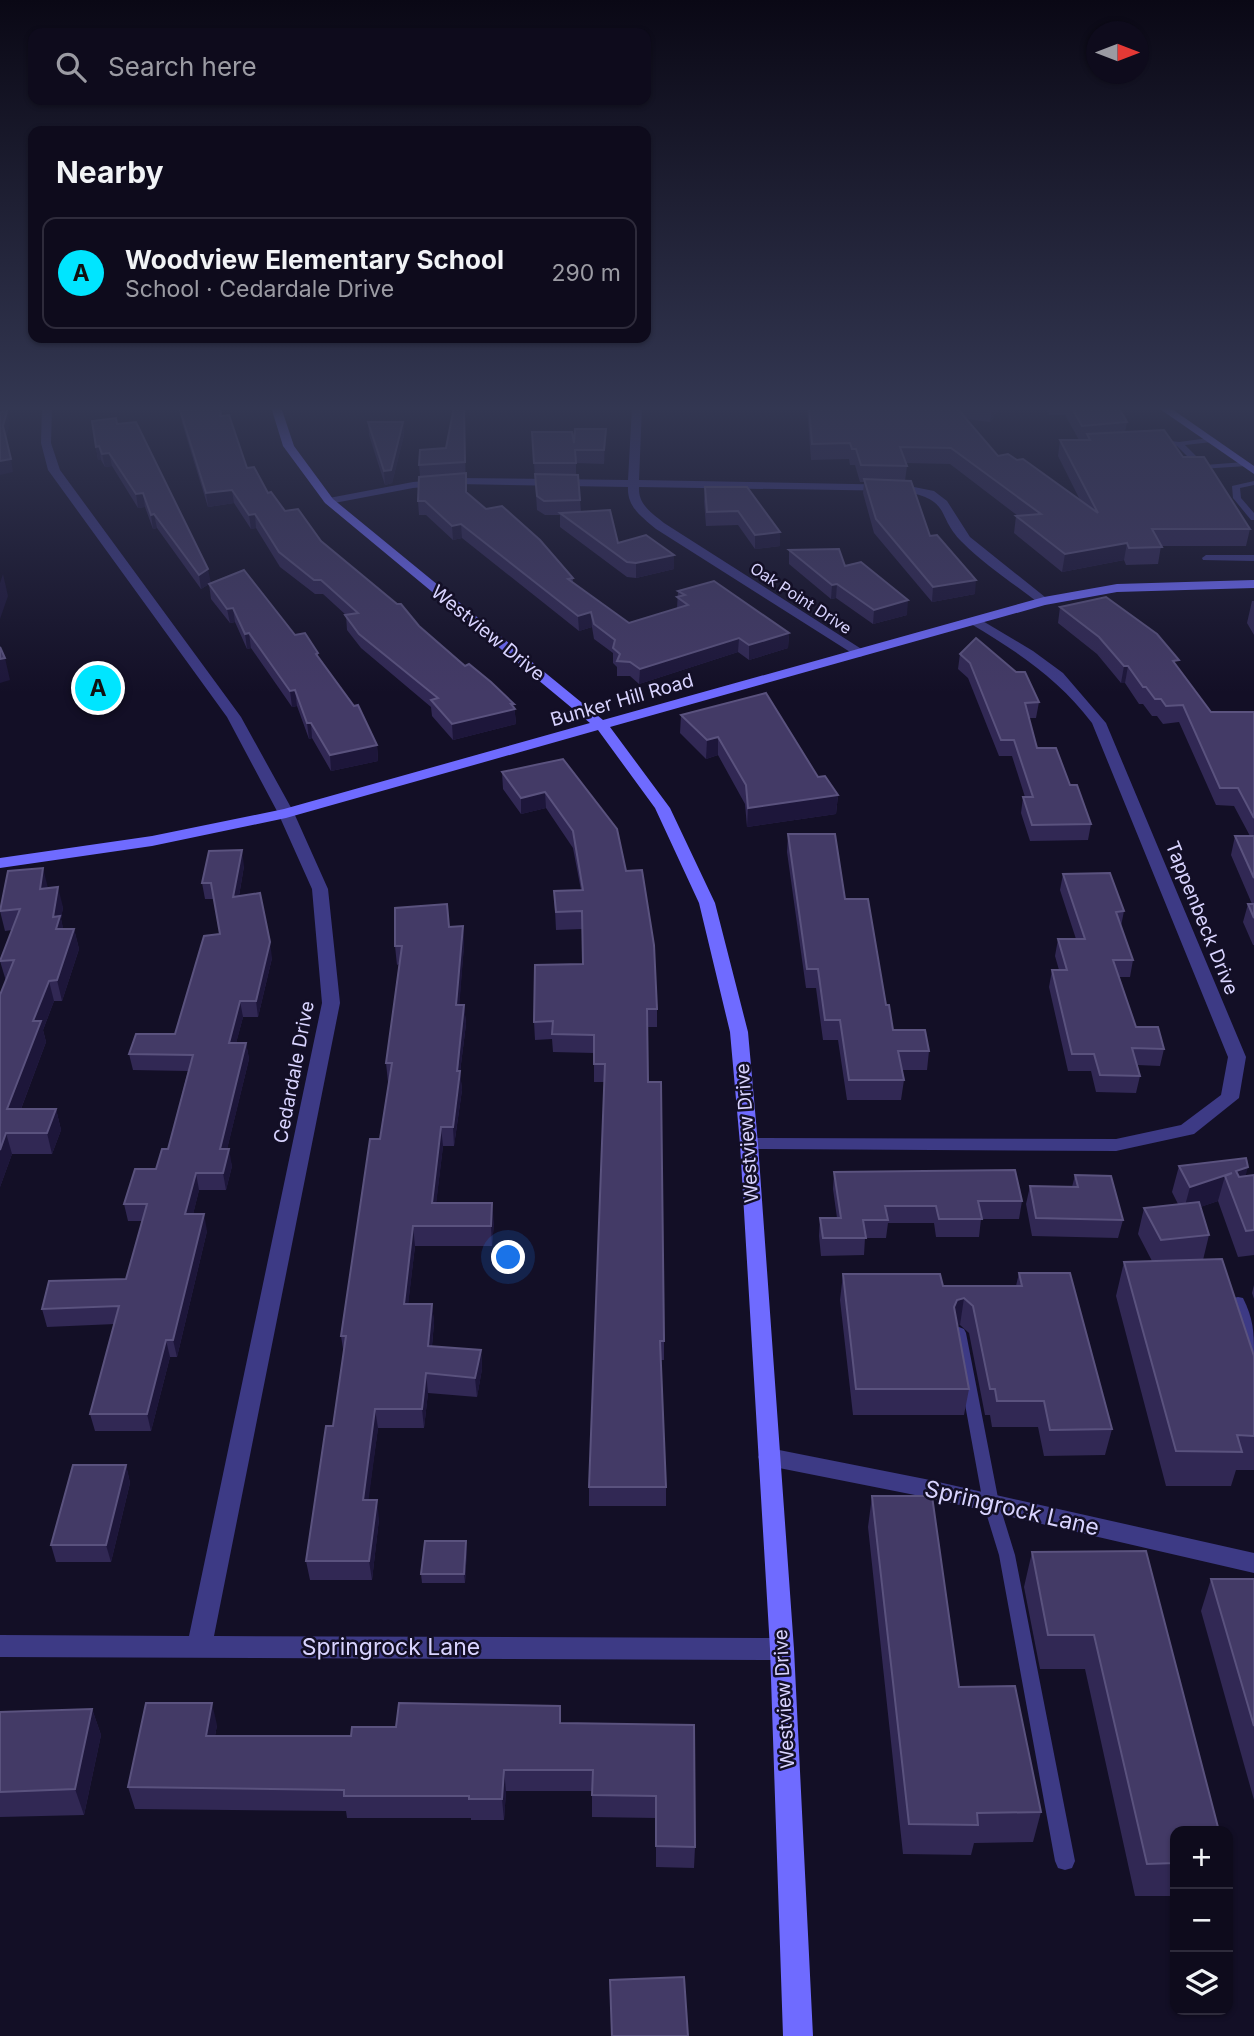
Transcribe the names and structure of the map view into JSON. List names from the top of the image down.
{
  "streets": {
    "main road": ["Westview Drive", "Bunker Hill Road"],
    "street": [
      "Oak Point Drive",
      "Tappenbeck Drive",
      "Cedardale Drive",
      "Springrock Lane"
    ]
  },
  "crossings": [
    ["Oak Point Drive", "Bunker Hill Road"],
    ["Westview Drive", "Bunker Hill Road"],
    ["Westview Drive", "Tappenbeck Drive"],
    ["Westview Drive", "Springrock Lane"],
    ["Bunker Hill Road", "Tappenbeck Drive"],
    ["Bunker Hill Road", "Cedardale Drive"],
    ["Cedardale Drive", "Springrock Lane"]
  ],
  "north": "right",
  "page": {
    "search": "Search here",
    "heading": "Nearby",
    "list": [
      {
        "mark": "A",
        "name": "Woodview Elementary School",
        "note": "School · Cedardale Drive",
        "value": "290 m"
      }
    ],
    "pins": "A",
    "map_buttons": ["+", "−"]
  }
}
